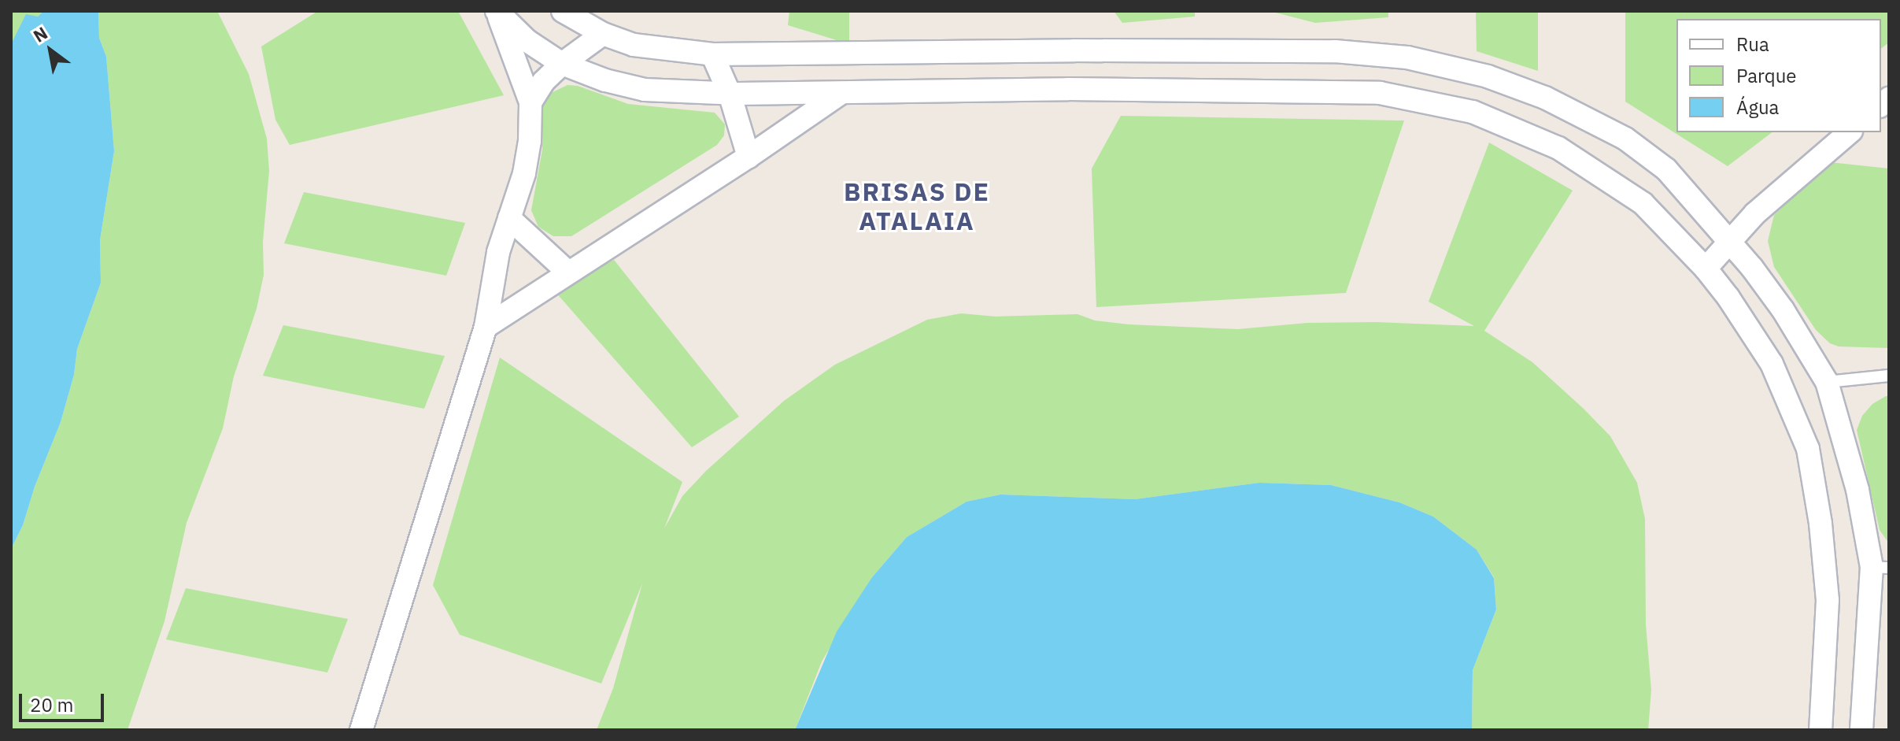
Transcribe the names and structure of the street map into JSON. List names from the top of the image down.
{
  "districts": ["BRISAS DE ATALAIA"],
  "legend": ["Rua", "Parque", "Água"],
  "scale_bar": "20 m",
  "north": "top left"
}
